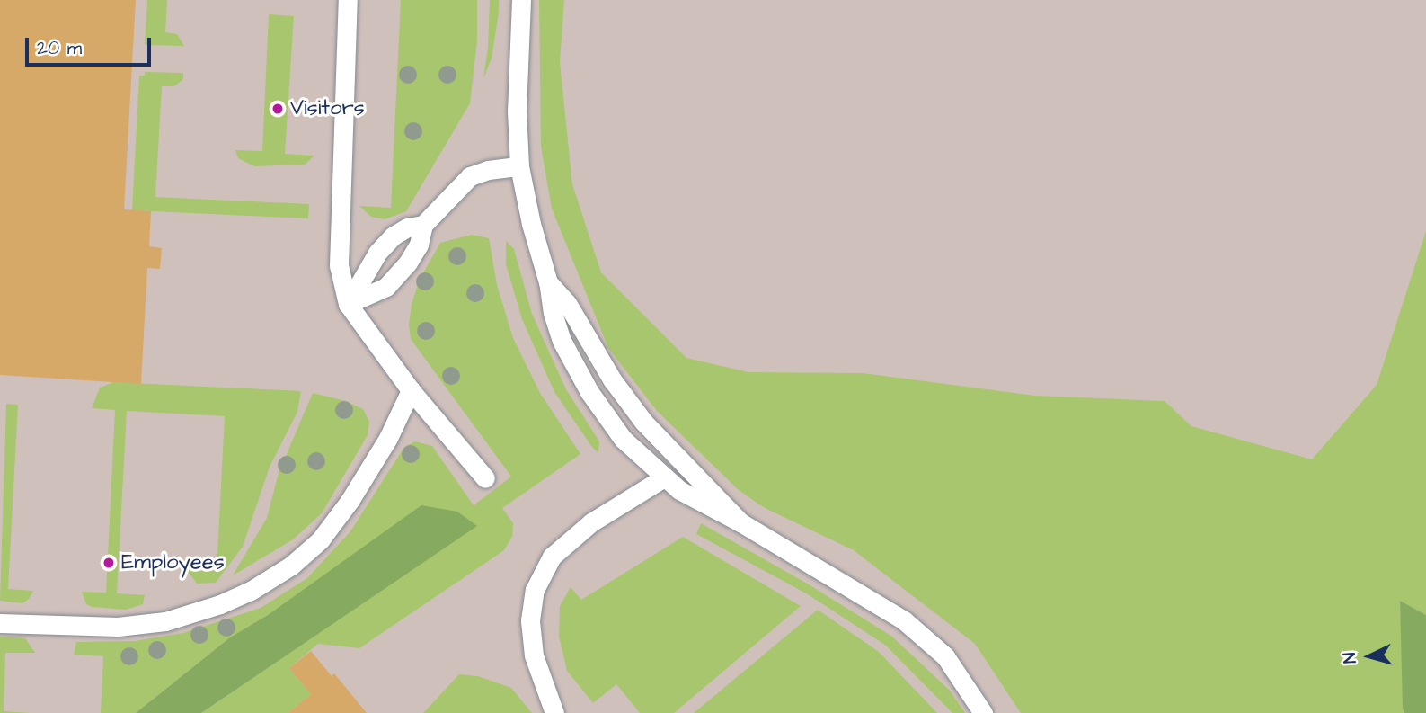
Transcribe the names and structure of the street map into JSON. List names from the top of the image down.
{
  "places": ["Visitors", "Employees"],
  "scale_bar": "20 m",
  "north": "left"
}
